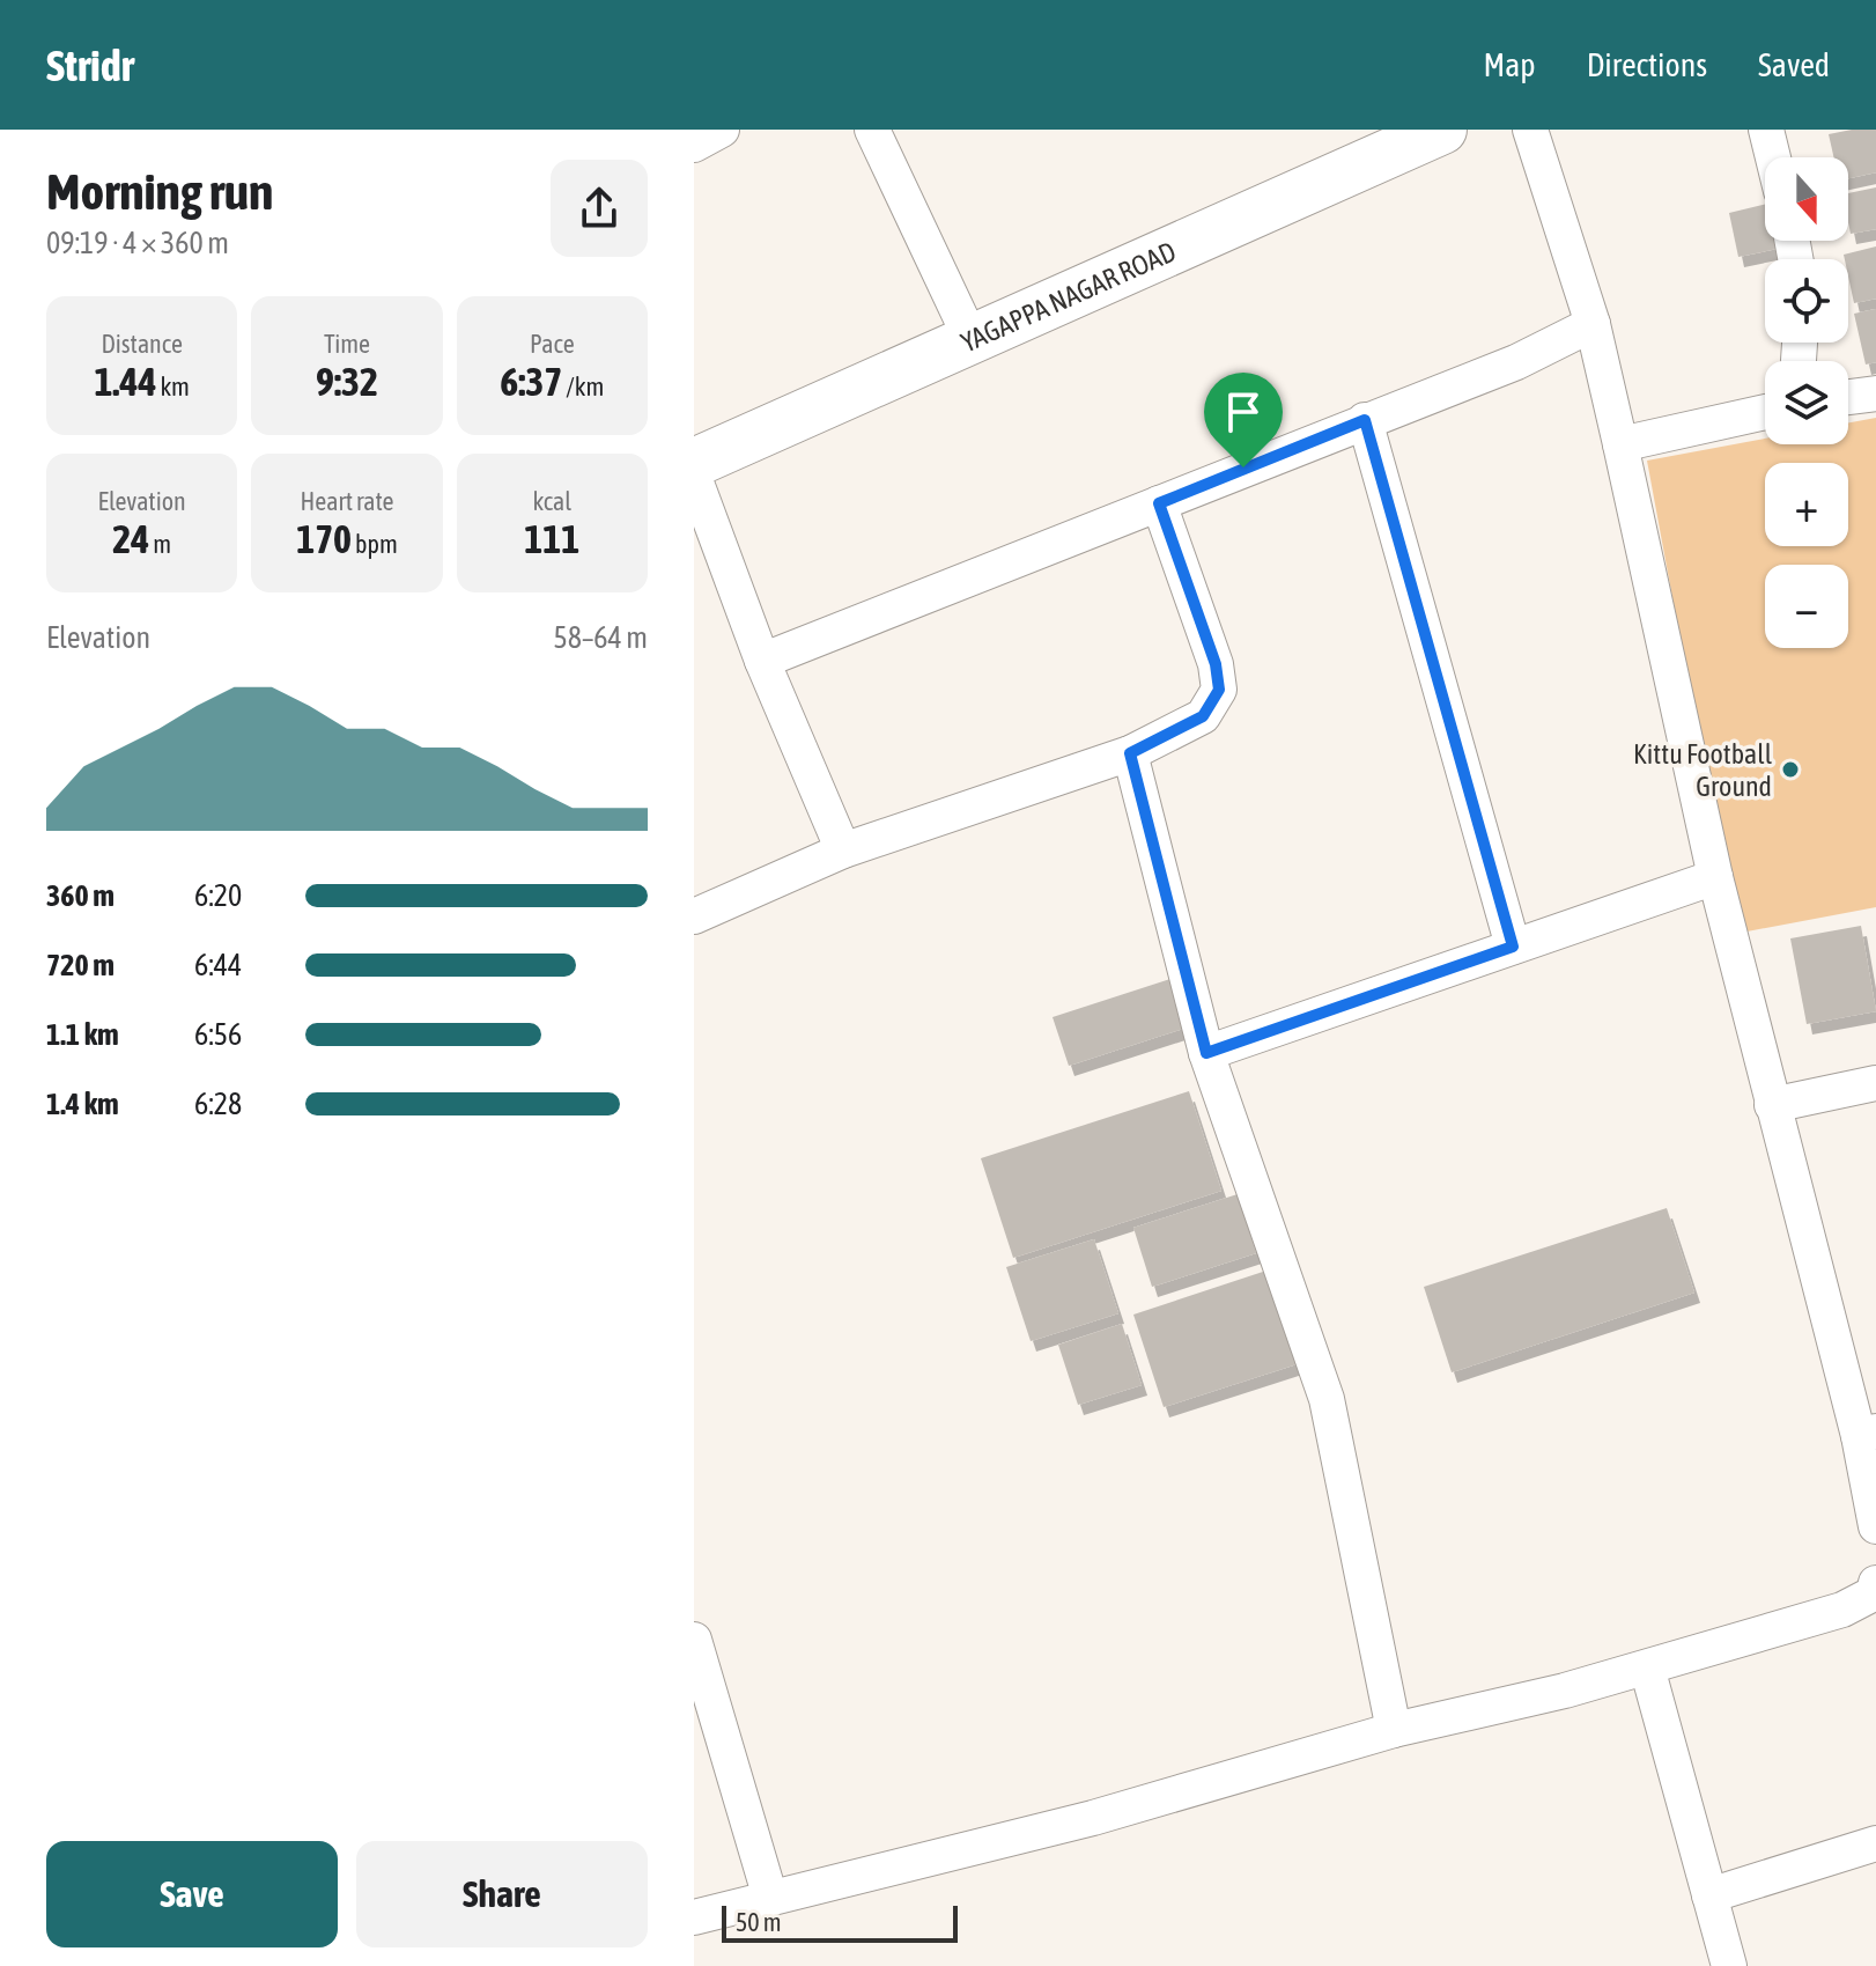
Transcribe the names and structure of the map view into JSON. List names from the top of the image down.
{
  "streets": {
    "street": ["YAGAPPA NAGAR ROAD"]
  },
  "places": ["Kittu Football Ground"],
  "scale_bar": "50 m",
  "north": "bottom",
  "page": {
    "header": "Stridr",
    "nav": ["Map", "Directions", "Saved"],
    "heading": ["Morning run", "09:19 · 4 × 360 m"],
    "map_buttons": ["+", "−"],
    "stats": [
      ["Distance", "1.44 km"],
      ["Time", "9:32"],
      ["Pace", "6:37 /km"],
      ["Elevation", "24 m"],
      ["Heart rate", "170 bpm"],
      ["kcal", "111"]
    ],
    "chart": ["Elevation", "58–64 m"],
    "list": [
      {
        "name": "360 m",
        "note": "6:20"
      },
      {
        "name": "720 m",
        "note": "6:44"
      },
      {
        "name": "1.1 km",
        "note": "6:56"
      },
      {
        "name": "1.4 km",
        "note": "6:28"
      }
    ],
    "buttons": ["Save", "Share"],
    "scale": "50 m"
  }
}
